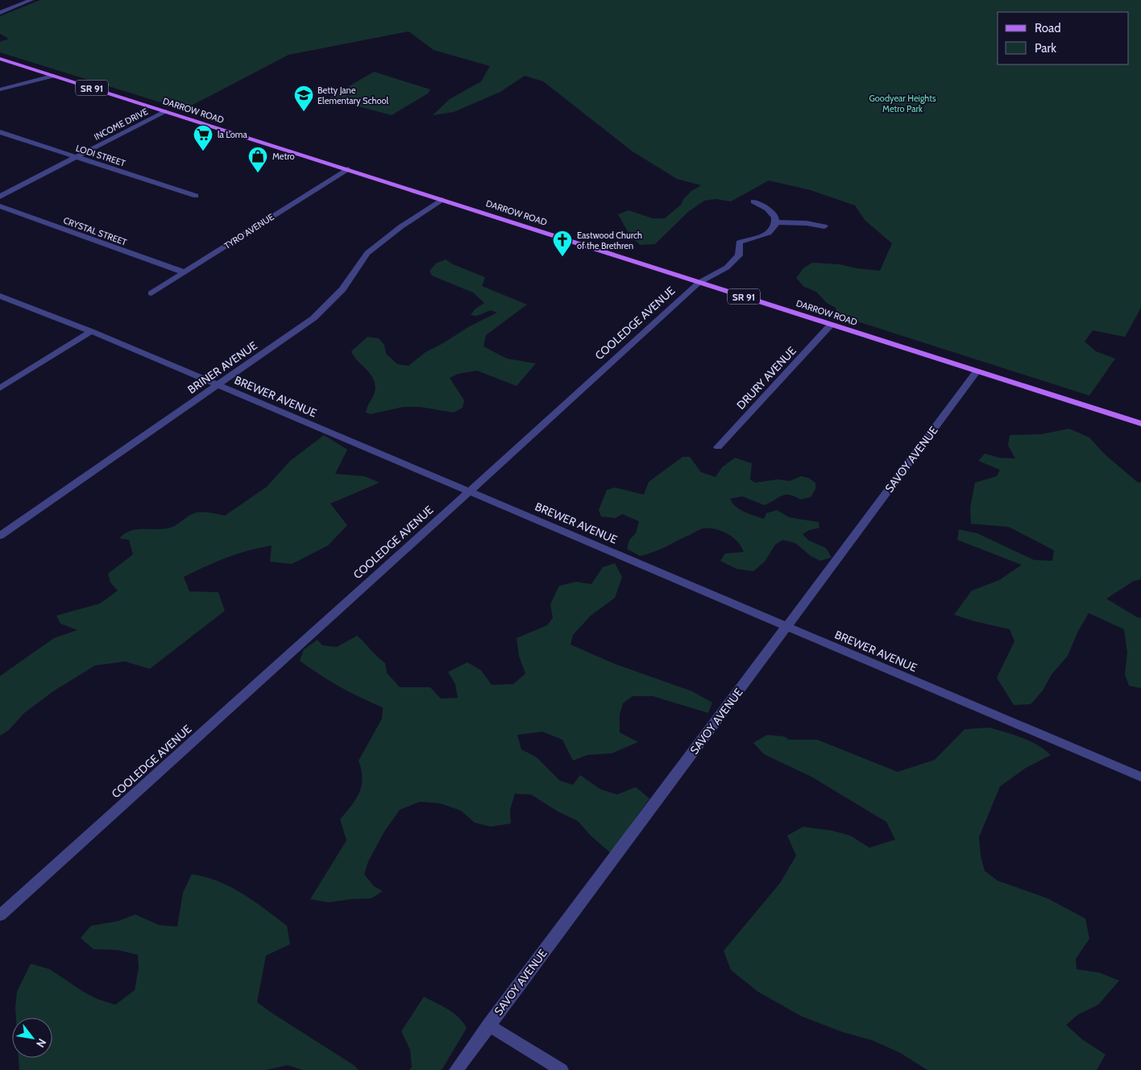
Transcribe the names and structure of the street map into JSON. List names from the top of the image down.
{
  "streets": {
    "main road": ["SR 91", "DARROW ROAD"],
    "street": [
      "INCOME DRIVE",
      "LODI STREET",
      "CRYSTAL STREET",
      "TYRO AVENUE",
      "COOLEDGE AVENUE",
      "BRINER AVENUE",
      "DRURY AVENUE",
      "BREWER AVENUE",
      "SAVOY AVENUE"
    ]
  },
  "crossings": [
    ["DARROW ROAD", "INCOME DRIVE"],
    ["DARROW ROAD", "TYRO AVENUE"],
    ["DARROW ROAD", "COOLEDGE AVENUE"],
    ["DARROW ROAD", "BRINER AVENUE"],
    ["DARROW ROAD", "DRURY AVENUE"],
    ["DARROW ROAD", "SAVOY AVENUE"],
    ["INCOME DRIVE", "LODI STREET"],
    ["CRYSTAL STREET", "TYRO AVENUE"],
    ["COOLEDGE AVENUE", "BREWER AVENUE"],
    ["BRINER AVENUE", "BREWER AVENUE"],
    ["BREWER AVENUE", "SAVOY AVENUE"]
  ],
  "parks": ["Goodyear Heights Metro Park"],
  "places": {
    "school or university": ["Betty Jane Elementary School"],
    "supermarket": ["la Loma"],
    "shop": ["Metro"],
    "church": ["Eastwood Church of the Brethren"]
  },
  "legend": ["Road", "Park"],
  "north": "bottom right"
}
